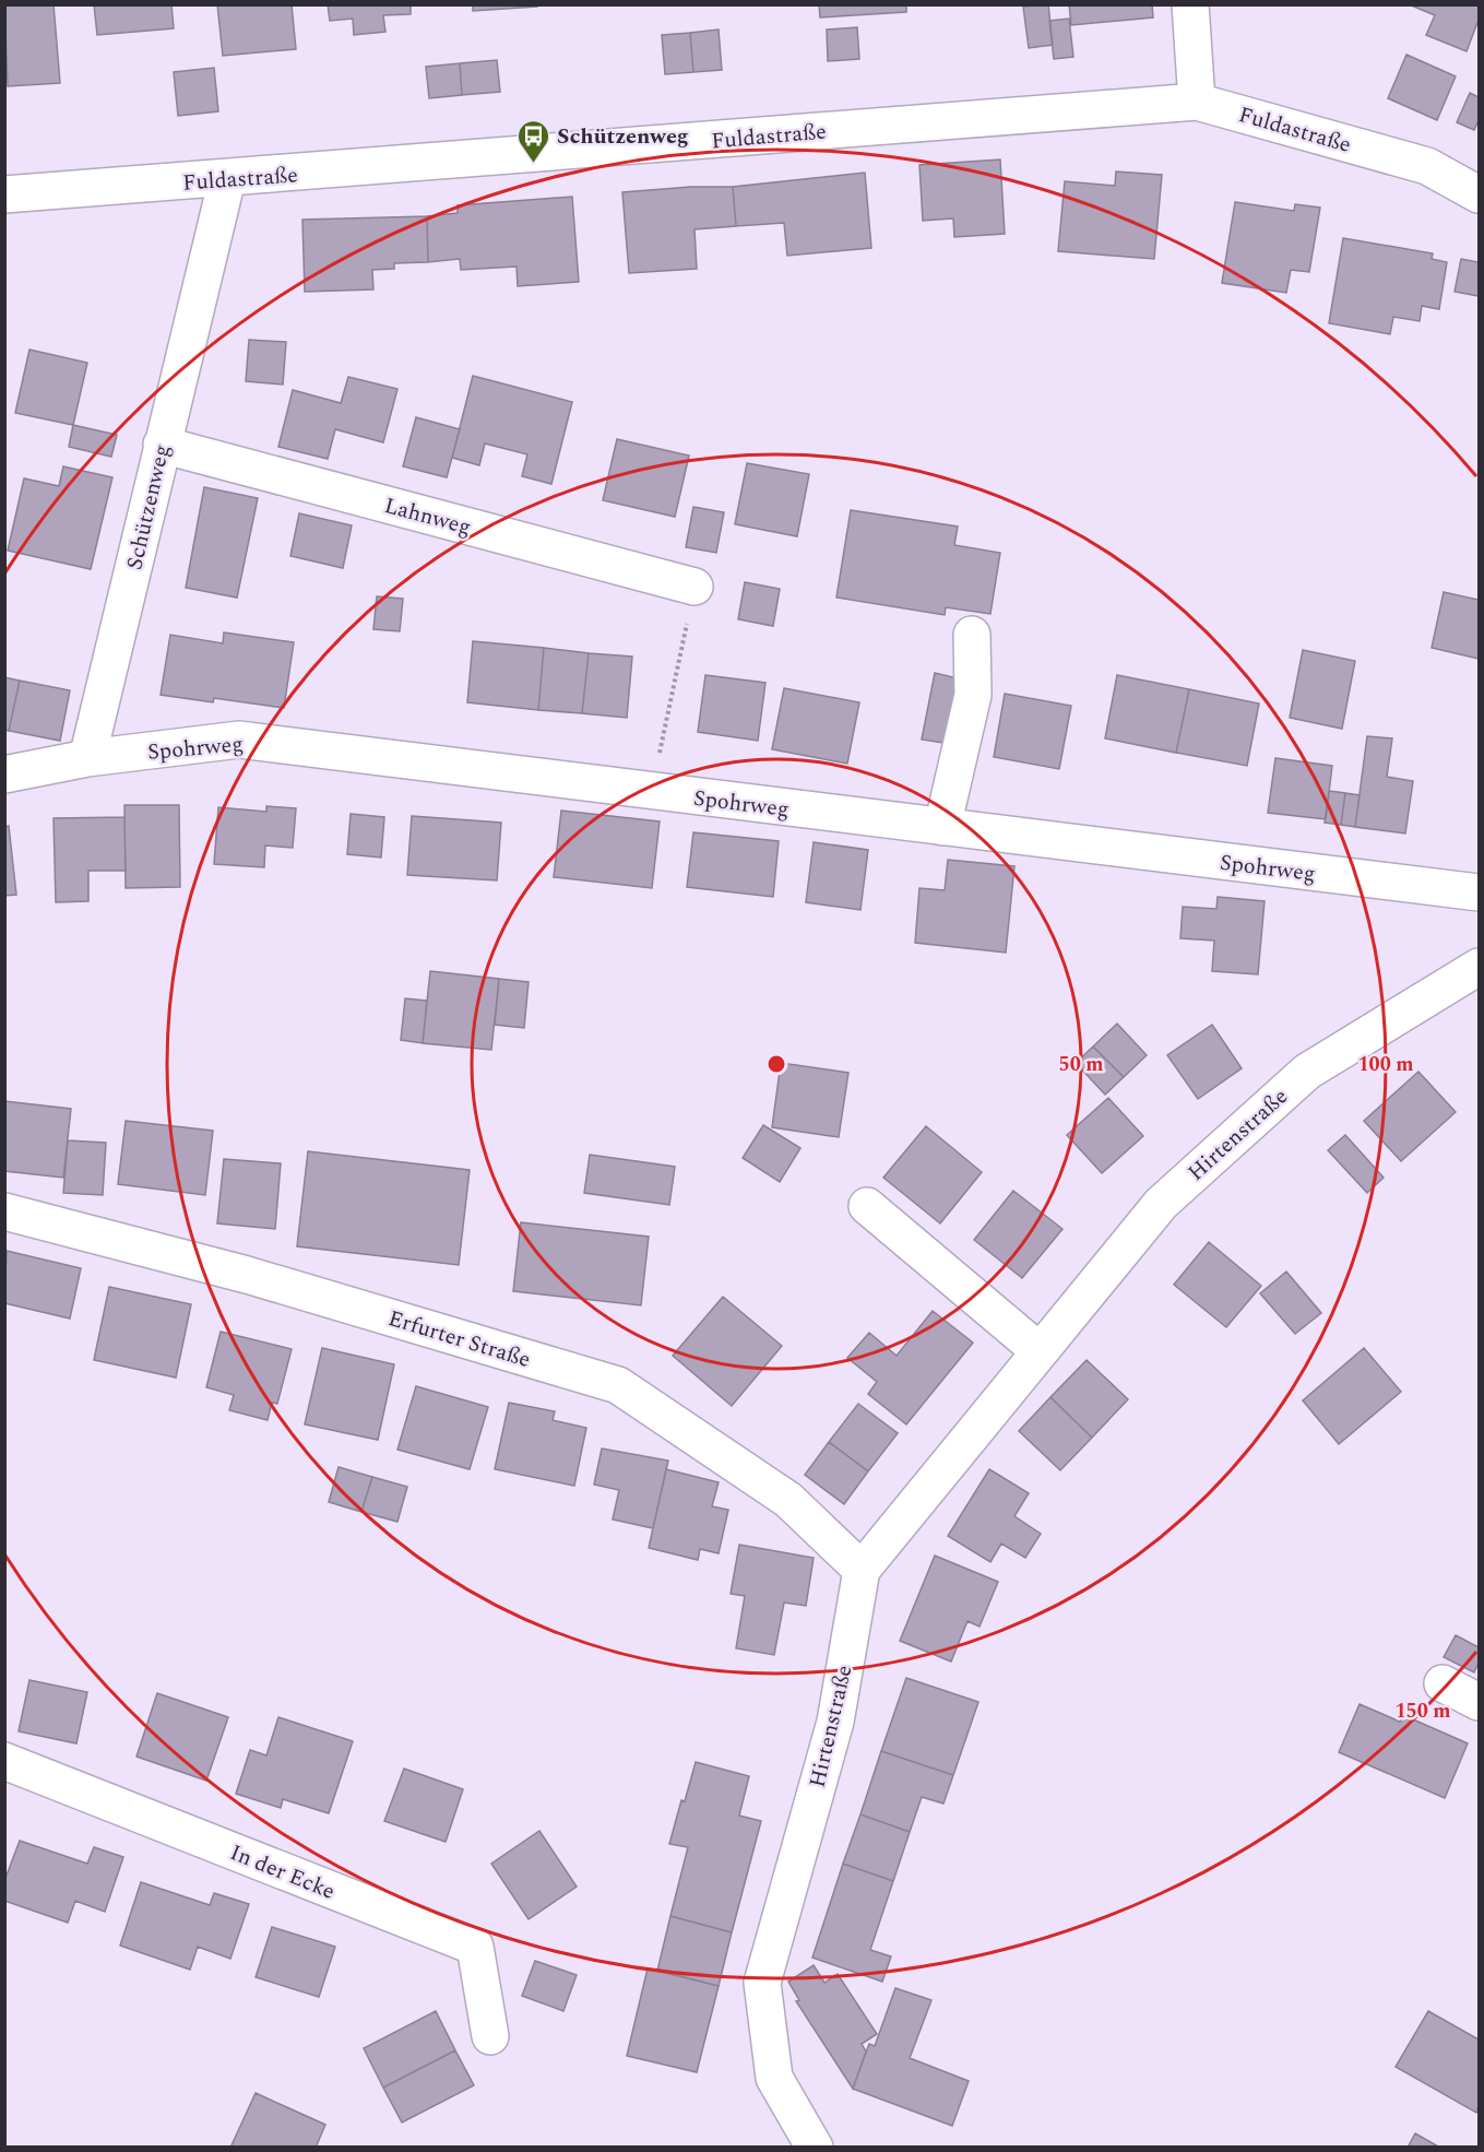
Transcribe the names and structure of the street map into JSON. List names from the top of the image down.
{
  "streets": {
    "street": [
      "Fuldastraße",
      "Schützenweg",
      "Lahnweg",
      "Spohrweg",
      "Hirtenstraße",
      "Erfurter Straße",
      "In der Ecke"
    ]
  },
  "crossings": [
    ["Fuldastraße", "Schützenweg"],
    ["Schützenweg", "Lahnweg"],
    ["Schützenweg", "Spohrweg"],
    ["Hirtenstraße", "Erfurter Straße"]
  ],
  "places": {
    "bus stop": ["Schützenweg"]
  },
  "rings": ["50 m", "100 m", "150 m"]
}
